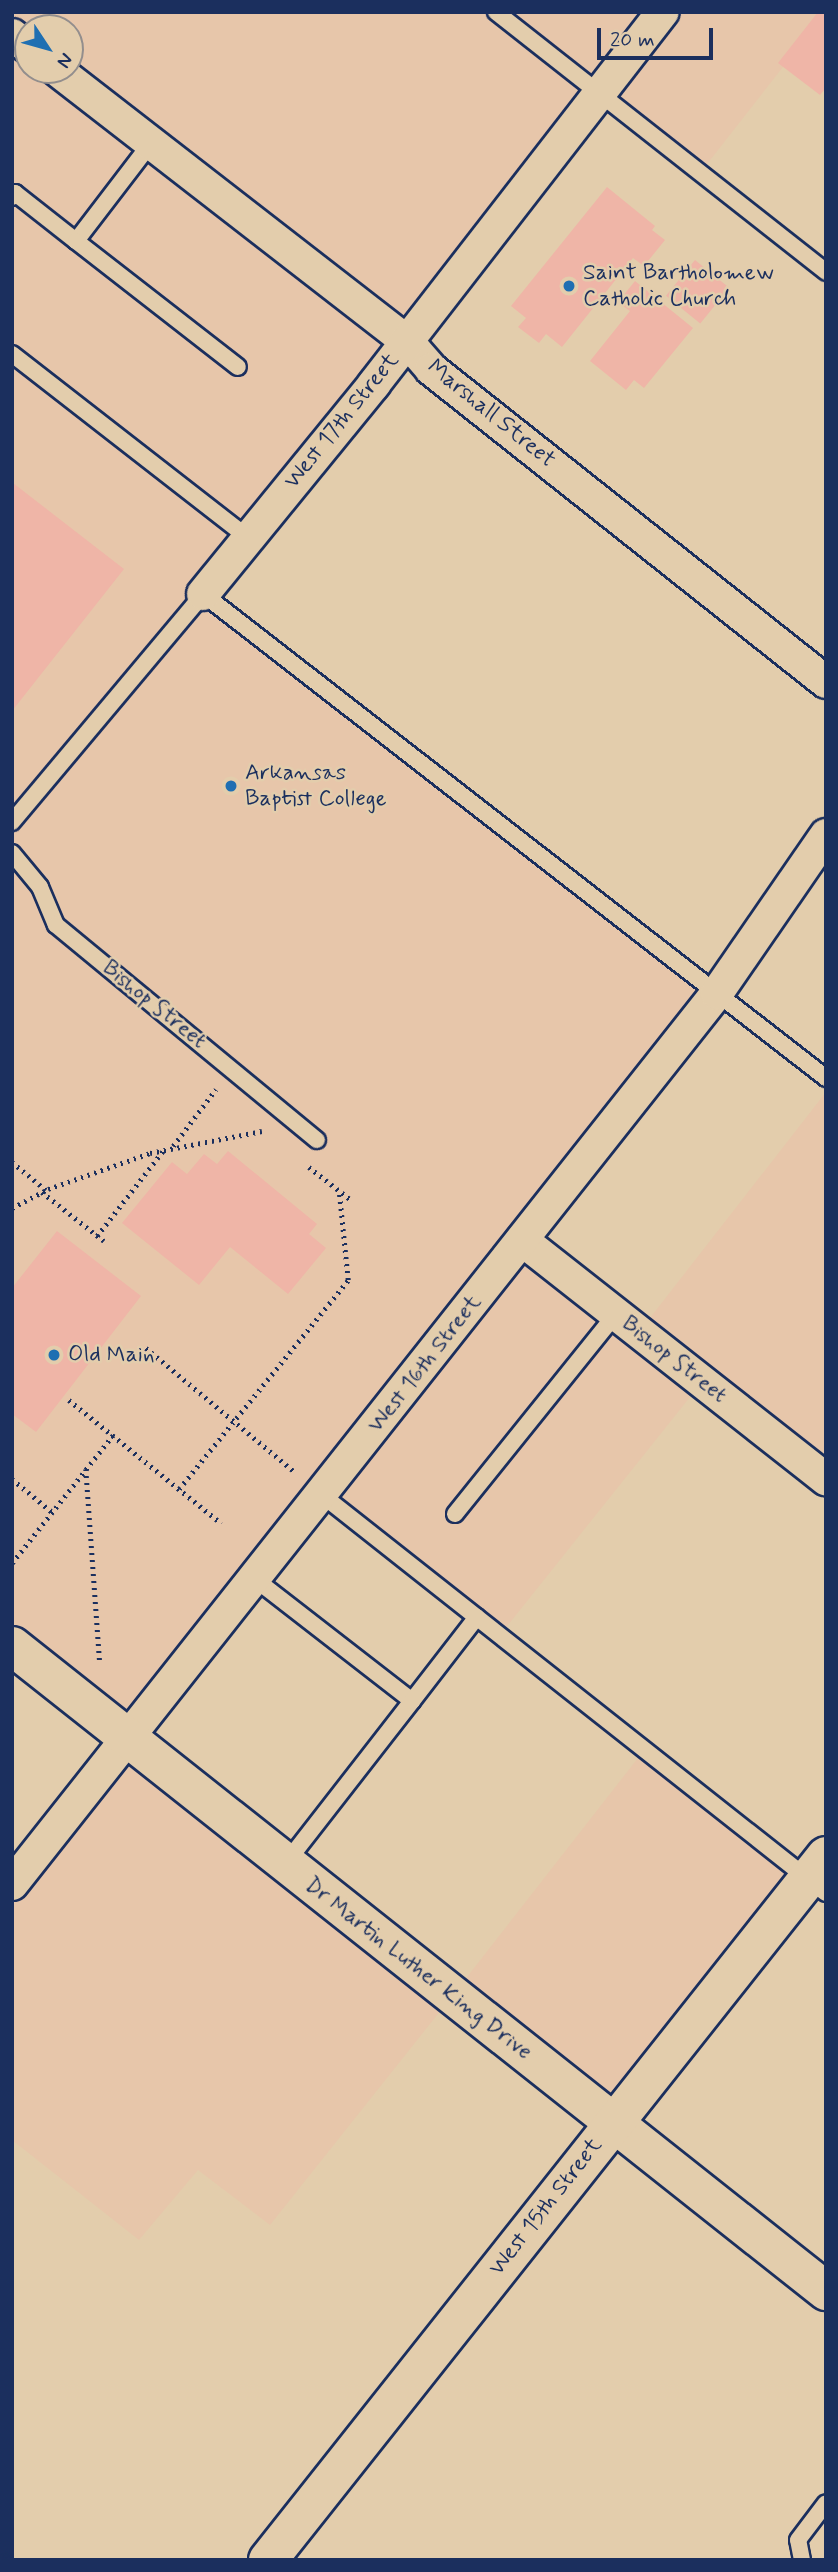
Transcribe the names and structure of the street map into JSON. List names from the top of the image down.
{
  "streets": {
    "main road": ["Dr Martin Luther King Drive", "West 15th Street"],
    "street": [
      "Marshall Street",
      "West 17th Street",
      "Bishop Street",
      "West 16th Street"
    ]
  },
  "crossings": [
    ["Marshall Street", "West 17th Street"],
    ["Bishop Street", "West 16th Street"],
    ["West 16th Street", "Dr Martin Luther King Drive"],
    ["Dr Martin Luther King Drive", "West 15th Street"]
  ],
  "places": ["Saint Bartholomew Catholic Church", "Arkansas Baptist College", "Old Main"],
  "scale_bar": "20 m",
  "north": "bottom right"
}
